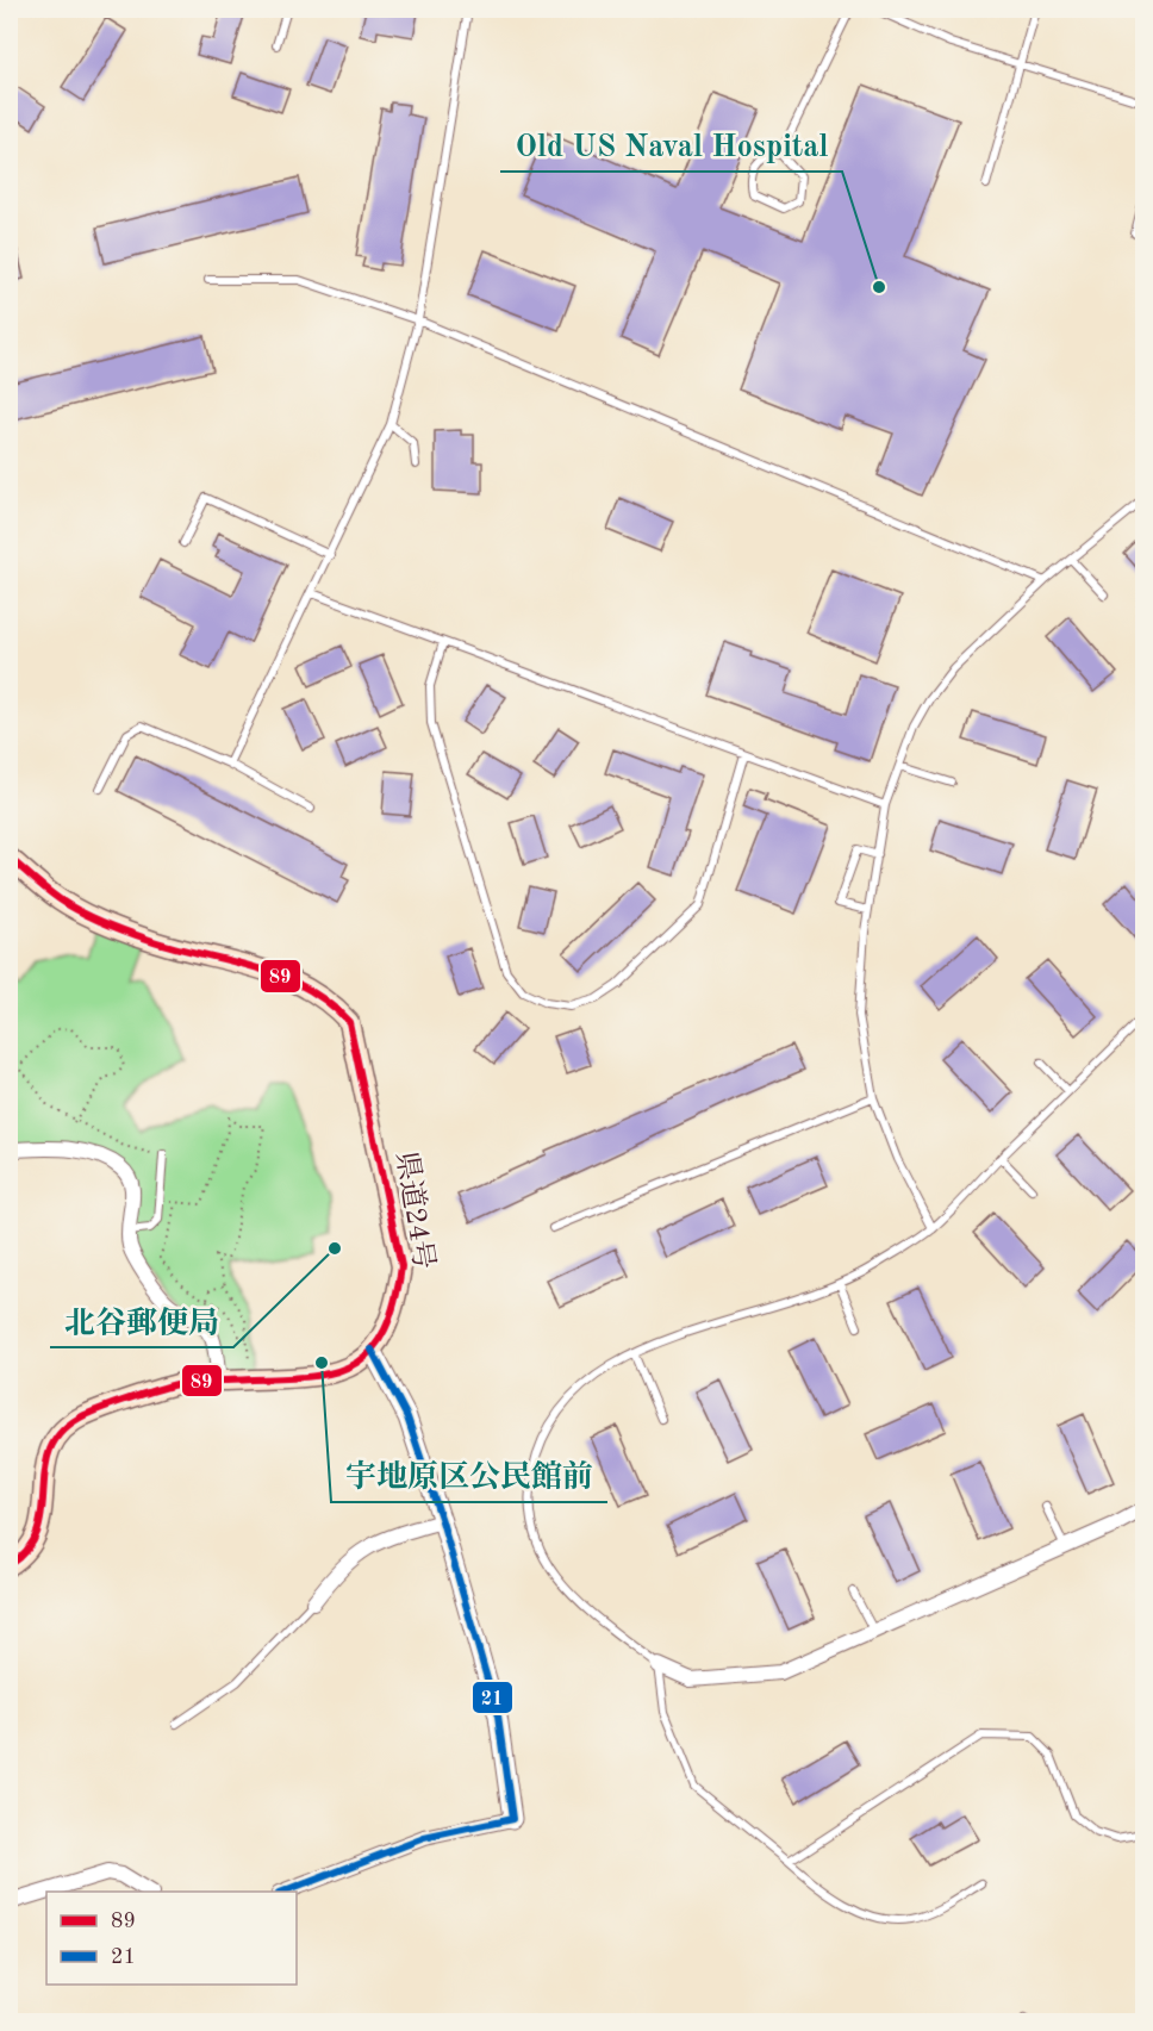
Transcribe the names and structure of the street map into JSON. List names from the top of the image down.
{
  "streets": {
    "main road": ["県道24号"]
  },
  "places": ["Old US Naval Hospital", "北谷郵便局", "宇地原区公民館前"],
  "lines": ["transit line 89", "transit line 21"],
  "legend": ["89", "21"]
}
